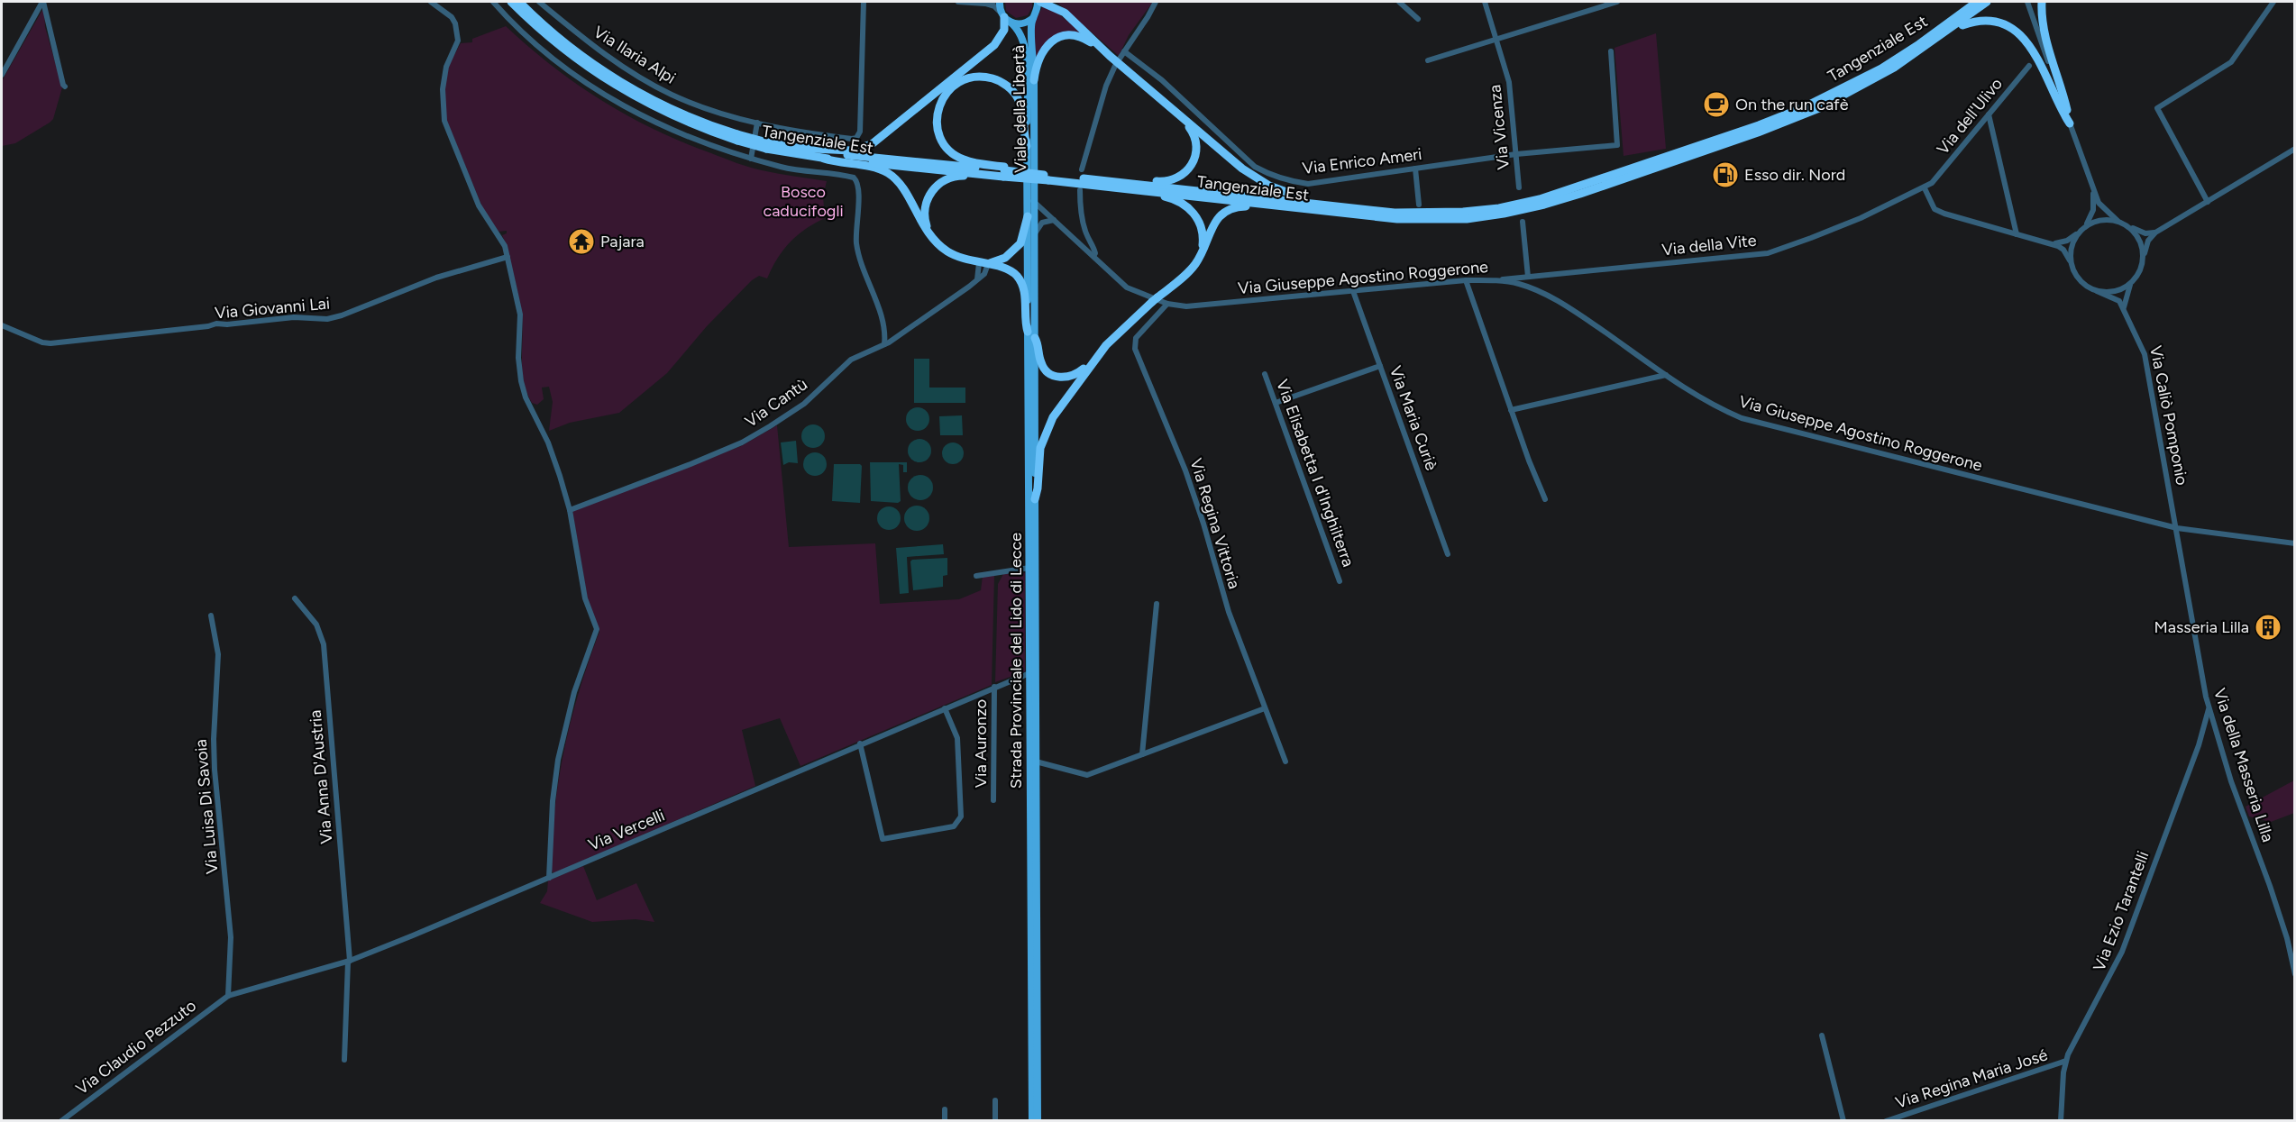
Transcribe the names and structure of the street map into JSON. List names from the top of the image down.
{
  "streets": {
    "highway": ["Tangenziale Est"],
    "main road": ["Viale della Libertà", "Strada Provinciale del Lido di Lecce"],
    "street": [
      "Via Ilaria Alpi",
      "Via dell'Ulivo",
      "Via Vicenza",
      "Via Enrico Ameri",
      "Via della Vite",
      "Via Giuseppe Agostino Roggerone",
      "Via Giovanni Lai",
      "Via Cantù",
      "Via Caliò Pomponio",
      "Via Maria Curiè",
      "Via Elisabetta I d'Inghilterra",
      "Via Regina Vittoria",
      "Via Auronzo",
      "Via della Masseria Lilla",
      "Via Anna D'Austria",
      "Via Luisa Di Savoia",
      "Via Vercelli",
      "Via Ezio Tarantelli",
      "Via Claudio Pezzuto",
      "Via Regina Maria José"
    ]
  },
  "crossings": [
    ["Viale della Libertà", "Via Giuseppe Agostino Roggerone"],
    ["Viale della Libertà", "Strada Provinciale del Lido di Lecce"],
    ["Via dell'Ulivo", "Via della Vite"],
    ["Via Vicenza", "Via Enrico Ameri"],
    ["Via della Vite", "Via Giuseppe Agostino Roggerone"],
    ["Via Giuseppe Agostino Roggerone", "Via Caliò Pomponio"],
    ["Via Giuseppe Agostino Roggerone", "Via Maria Curiè"],
    ["Via Giuseppe Agostino Roggerone", "Via Regina Vittoria"],
    ["Via Giuseppe Agostino Roggerone", "Strada Provinciale del Lido di Lecce"],
    ["Via Giuseppe Agostino Roggerone", "Via della Masseria Lilla"],
    ["Via Caliò Pomponio", "Via della Masseria Lilla"],
    ["Strada Provinciale del Lido di Lecce", "Via Vercelli"],
    ["Via Auronzo", "Via Vercelli"],
    ["Via della Masseria Lilla", "Via Ezio Tarantelli"],
    ["Via Anna D'Austria", "Via Vercelli"],
    ["Via Luisa Di Savoia", "Via Vercelli"],
    ["Via Luisa Di Savoia", "Via Claudio Pezzuto"],
    ["Via Vercelli", "Via Claudio Pezzuto"],
    ["Via Ezio Tarantelli", "Via Regina Maria José"]
  ],
  "parks": ["Bosco caducifogli"],
  "places": {
    "cafe": ["On the run cafè"],
    "fuel station": ["Esso dir. Nord"],
    "temple": ["Pajara"],
    "building": ["Masseria Lilla"]
  }
}
